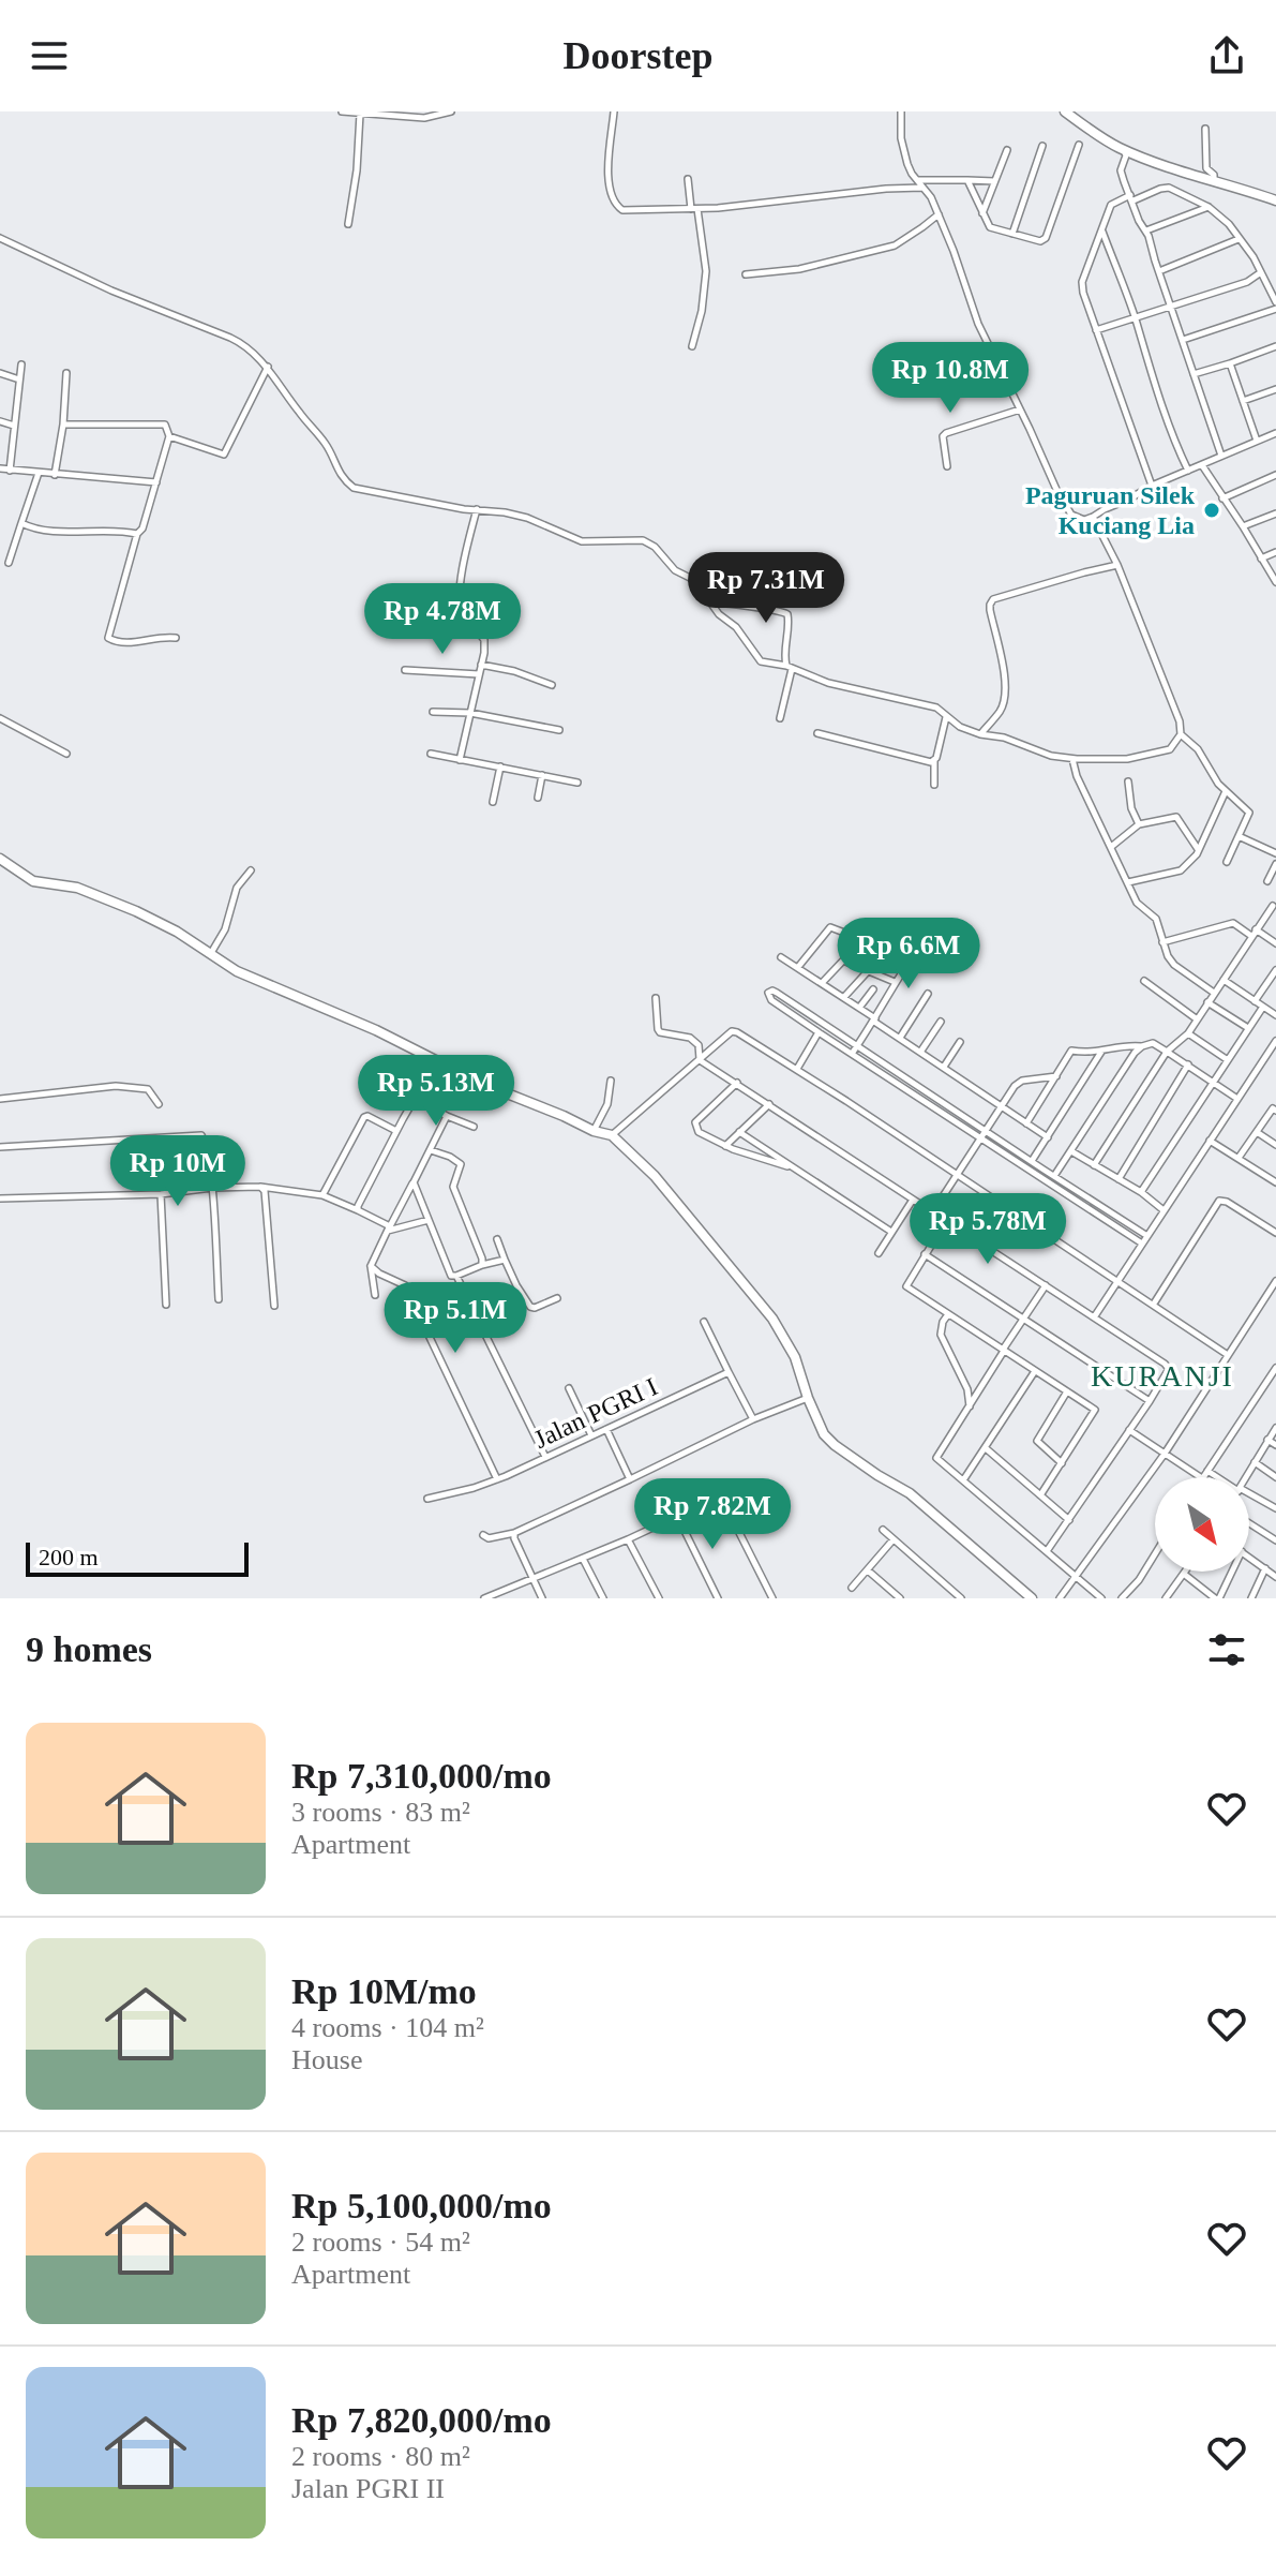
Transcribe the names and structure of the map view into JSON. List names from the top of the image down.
{
  "streets": {
    "street": ["Jalan PGRI I"]
  },
  "districts": ["KURANJI"],
  "places": ["Paguruan Silek Kuciang Lia"],
  "scale_bar": "200 m",
  "north": "bottom right",
  "page": {
    "header": "Doorstep",
    "price": [
      "Rp 10.8M",
      "Rp 7.31M",
      "Rp 4.78M",
      "Rp 6.6M",
      "Rp 5.13M",
      "Rp 10M",
      "Rp 5.78M",
      "Rp 5.1M",
      "Rp 7.82M"
    ],
    "scale": "200 m",
    "heading": "9 homes",
    "list": [
      {
        "name": "Rp 7,310,000/mo",
        "note": "3 rooms · 83 m² · Apartment"
      },
      {
        "name": "Rp 10M/mo",
        "note": "4 rooms · 104 m² · House"
      },
      {
        "name": "Rp 5,100,000/mo",
        "note": "2 rooms · 54 m² · Apartment"
      },
      {
        "name": "Rp 7,820,000/mo",
        "note": "2 rooms · 80 m² · Jalan PGRI II"
      }
    ]
  }
}
